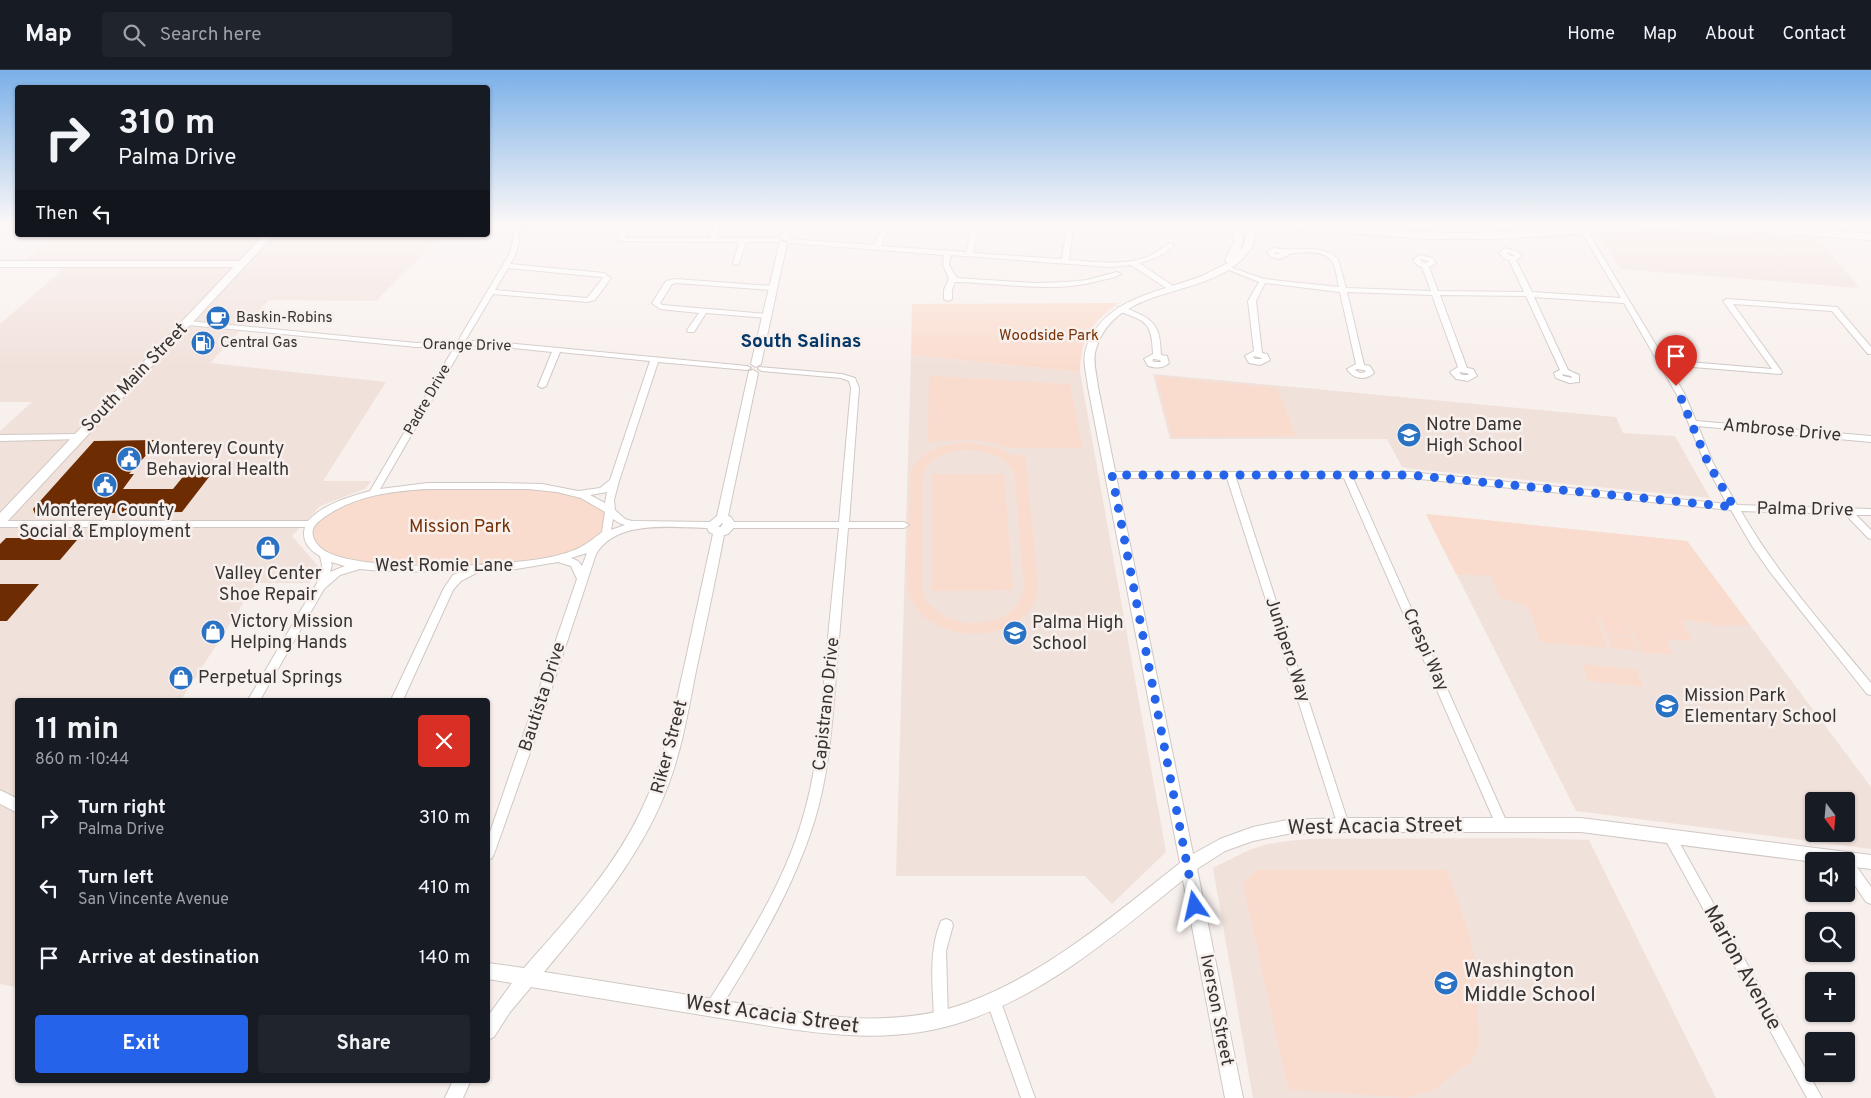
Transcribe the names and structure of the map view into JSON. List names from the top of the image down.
{
  "streets": {
    "main road": ["South Main Street"],
    "street": [
      "Orange Drive",
      "Padre Drive",
      "Ambrose Drive",
      "Palma Drive",
      "West Romie Lane",
      "Junipero Way",
      "Crespi Way",
      "Bautista Drive",
      "Capistrano Drive",
      "Riker Street",
      "West Acacia Street",
      "Marion Avenue",
      "Iverson Street"
    ]
  },
  "crossings": [
    ["Orange Drive", "South Main Street"],
    ["Orange Drive", "Padre Drive"],
    ["Orange Drive", "Capistrano Drive"],
    ["Orange Drive", "Riker Street"],
    ["Padre Drive", "West Romie Lane"],
    ["Palma Drive", "Junipero Way"],
    ["Palma Drive", "Crespi Way"],
    ["Palma Drive", "Iverson Street"],
    ["West Romie Lane", "Bautista Drive"],
    ["West Romie Lane", "Capistrano Drive"],
    ["West Romie Lane", "Riker Street"],
    ["Junipero Way", "West Acacia Street"],
    ["Crespi Way", "West Acacia Street"],
    ["Capistrano Drive", "West Acacia Street"],
    ["Riker Street", "West Acacia Street"],
    ["West Acacia Street", "Marion Avenue"],
    ["West Acacia Street", "Iverson Street"]
  ],
  "districts": ["South Salinas"],
  "parks": ["Woodside Park", "Mission Park"],
  "places": {
    "cafe": ["Baskin-Robins"],
    "fuel station": ["Central Gas"],
    "school or university": [
      "Notre Dame High School",
      "Palma High School",
      "Mission Park Elementary School",
      "Washington Middle School"
    ],
    "public building": ["Monterey County Behavioral Health", "Monterey County Social & Employment"],
    "shop": ["Valley Center Shoe Repair", "Victory Mission Helping Hands", "Perpetual Springs"]
  },
  "north": "bottom",
  "page": {
    "header": "Map",
    "search": "Search here",
    "nav": [
      "Home",
      "Map",
      "About",
      "Contact"
    ],
    "turn": ["310 m", "Palma Drive"],
    "then": "Then",
    "heading": ["11 min", "860 m · 10:44"],
    "list": [
      {
        "name": "Turn right",
        "note": "Palma Drive",
        "value": "310 m"
      },
      {
        "name": "Turn left",
        "note": "San Vincente Avenue",
        "value": "410 m"
      },
      {
        "name": "Arrive at destination",
        "value": "140 m"
      }
    ],
    "map_buttons": ["+", "−"],
    "buttons": ["Exit", "Share"]
  }
}
